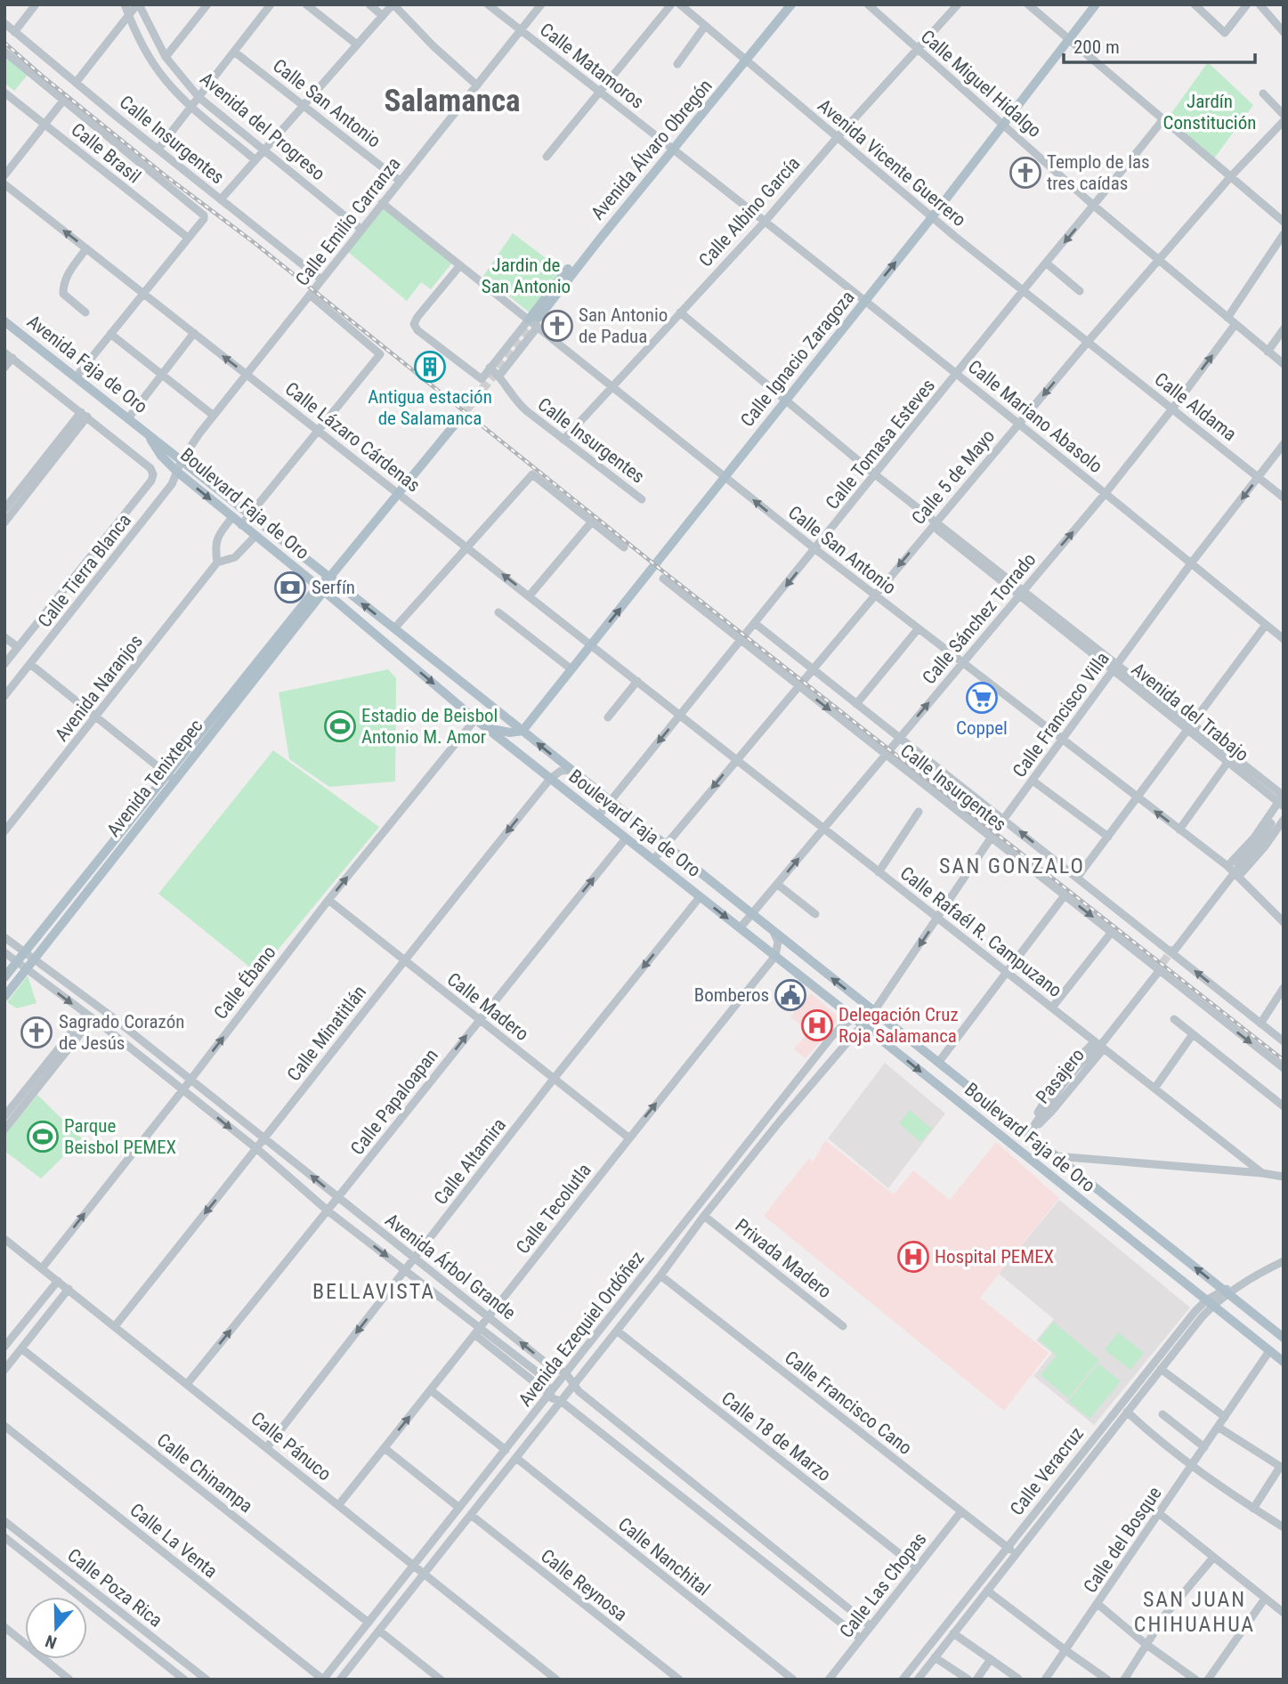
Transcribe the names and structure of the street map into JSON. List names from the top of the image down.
{
  "streets": {
    "main road": [
      "Avenida Álvaro Obregón",
      "Calle Ignacio Zaragoza",
      "Avenida Faja de Oro",
      "Boulevard Faja de Oro",
      "Avenida Tenixtepec"
    ],
    "street": [
      "Calle Matamoros",
      "Calle Miguel Hidalgo",
      "Calle San Antonio",
      "Avenida del Progreso",
      "Calle Insurgentes",
      "Calle Brasil",
      "Avenida Vicente Guerrero",
      "Calle Albino García",
      "Calle Emilio Carranza",
      "Calle Aldama",
      "Calle Mariano Abasolo",
      "Calle Lázaro Cárdenas",
      "Calle Tomasa Esteves",
      "Calle 5 de Mayo",
      "Calle Tierra Blanca",
      "Calle Sánchez Torrado",
      "Avenida Naranjos",
      "Avenida del Trabajo",
      "Calle Francisco Villa",
      "Calle Rafaél R. Campuzano",
      "Calle Ébano",
      "Calle Madero",
      "Calle Minatitlán",
      "Calle Papaloapan",
      "Calle Altamira",
      "Calle Tecolutla",
      "Privada Madero",
      "Avenida Árbol Grande",
      "Avenida Ezequiel Ordóñez",
      "Calle Francisco Cano",
      "Calle 18 de Marzo",
      "Calle Pánuco",
      "Calle Veracruz",
      "Calle Chinampa",
      "Calle del Bosque",
      "Calle La Venta",
      "Calle Nanchital",
      "Calle Reynosa",
      "Calle Las Chopas",
      "Calle Poza Rica"
    ]
  },
  "crossings": [
    ["Calle Matamoros", "Avenida Álvaro Obregón"],
    ["Calle Matamoros", "Calle Albino García"],
    ["Calle Matamoros", "Calle Emilio Carranza"],
    ["Calle Matamoros", "Calle Mariano Abasolo"],
    ["Calle Miguel Hidalgo", "Calle Albino García"],
    ["Calle Miguel Hidalgo", "Calle Ignacio Zaragoza"],
    ["Calle Miguel Hidalgo", "Calle Tomasa Esteves"],
    ["Calle Miguel Hidalgo", "Calle 5 de Mayo"],
    ["Calle Miguel Hidalgo", "Calle Sánchez Torrado"],
    ["Calle San Antonio", "Avenida Álvaro Obregón"],
    ["Calle San Antonio", "Calle Albino García"],
    ["Calle San Antonio", "Calle Emilio Carranza"],
    ["Calle San Antonio", "Calle Ignacio Zaragoza"],
    ["Calle San Antonio", "Calle Tomasa Esteves"],
    ["Calle San Antonio", "Calle 5 de Mayo"],
    ["Calle San Antonio", "Calle Sánchez Torrado"],
    ["Calle San Antonio", "Calle Francisco Villa"],
    ["Avenida del Progreso", "Calle Emilio Carranza"],
    ["Calle Insurgentes", "Calle Brasil"],
    ["Calle Insurgentes", "Calle Albino García"],
    ["Calle Insurgentes", "Calle Emilio Carranza"],
    ["Calle Insurgentes", "Calle Tomasa Esteves"],
    ["Calle Insurgentes", "Calle 5 de Mayo"],
    ["Calle Insurgentes", "Calle Sánchez Torrado"],
    ["Calle Insurgentes", "Calle Francisco Villa"],
    ["Avenida Álvaro Obregón", "Avenida Vicente Guerrero"],
    ["Avenida Vicente Guerrero", "Calle Albino García"],
    ["Avenida Vicente Guerrero", "Calle Ignacio Zaragoza"],
    ["Avenida Vicente Guerrero", "Calle Aldama"],
    ["Avenida Vicente Guerrero", "Calle Tomasa Esteves"],
    ["Avenida Vicente Guerrero", "Calle 5 de Mayo"],
    ["Calle Albino García", "Calle Mariano Abasolo"],
    ["Calle Albino García", "Avenida del Trabajo"],
    ["Calle Emilio Carranza", "Calle Lázaro Cárdenas"],
    ["Calle Emilio Carranza", "Boulevard Faja de Oro"],
    ["Calle Emilio Carranza", "Calle Tierra Blanca"],
    ["Calle Ignacio Zaragoza", "Calle Mariano Abasolo"],
    ["Calle Ignacio Zaragoza", "Calle Lázaro Cárdenas"],
    ["Calle Ignacio Zaragoza", "Boulevard Faja de Oro"],
    ["Calle Ignacio Zaragoza", "Avenida del Trabajo"],
    ["Avenida Faja de Oro", "Boulevard Faja de Oro"],
    ["Calle Aldama", "Calle 5 de Mayo"],
    ["Calle Aldama", "Calle Sánchez Torrado"],
    ["Calle Aldama", "Calle Francisco Villa"],
    ["Calle Mariano Abasolo", "Calle Tomasa Esteves"],
    ["Calle Mariano Abasolo", "Calle 5 de Mayo"],
    ["Calle Mariano Abasolo", "Calle Sánchez Torrado"],
    ["Calle Mariano Abasolo", "Calle Francisco Villa"],
    ["Calle Lázaro Cárdenas", "Calle Tomasa Esteves"],
    ["Calle Lázaro Cárdenas", "Calle Rafaél R. Campuzano"],
    ["Calle Tomasa Esteves", "Boulevard Faja de Oro"],
    ["Calle Tomasa Esteves", "Avenida del Trabajo"],
    ["Calle Tomasa Esteves", "Calle Rafaél R. Campuzano"],
    ["Calle 5 de Mayo", "Boulevard Faja de Oro"],
    ["Calle 5 de Mayo", "Avenida del Trabajo"],
    ["Calle 5 de Mayo", "Calle Rafaél R. Campuzano"],
    ["Boulevard Faja de Oro", "Calle Tierra Blanca"],
    ["Boulevard Faja de Oro", "Calle Sánchez Torrado"],
    ["Boulevard Faja de Oro", "Avenida Naranjos"],
    ["Boulevard Faja de Oro", "Calle Francisco Villa"],
    ["Boulevard Faja de Oro", "Avenida Tenixtepec"],
    ["Boulevard Faja de Oro", "Calle Ébano"],
    ["Boulevard Faja de Oro", "Calle Minatitlán"],
    ["Boulevard Faja de Oro", "Calle Papaloapan"],
    ["Boulevard Faja de Oro", "Calle Altamira"],
    ["Boulevard Faja de Oro", "Calle Tecolutla"],
    ["Boulevard Faja de Oro", "Avenida Ezequiel Ordóñez"],
    ["Boulevard Faja de Oro", "Calle Veracruz"],
    ["Boulevard Faja de Oro", "Calle del Bosque"],
    ["Calle Sánchez Torrado", "Avenida del Trabajo"],
    ["Calle Sánchez Torrado", "Calle Rafaél R. Campuzano"],
    ["Avenida del Trabajo", "Calle Francisco Villa"],
    ["Calle Francisco Villa", "Calle Rafaél R. Campuzano"],
    ["Calle Francisco Villa", "Avenida Ezequiel Ordóñez"],
    ["Avenida Tenixtepec", "Avenida Árbol Grande"],
    ["Calle Ébano", "Calle Madero"],
    ["Calle Ébano", "Avenida Árbol Grande"],
    ["Calle Ébano", "Calle Pánuco"],
    ["Calle Madero", "Calle Minatitlán"],
    ["Calle Madero", "Calle Papaloapan"],
    ["Calle Madero", "Calle Altamira"],
    ["Calle Madero", "Calle Tecolutla"],
    ["Calle Minatitlán", "Avenida Árbol Grande"],
    ["Calle Minatitlán", "Calle Pánuco"],
    ["Calle Papaloapan", "Avenida Árbol Grande"],
    ["Calle Papaloapan", "Calle Pánuco"],
    ["Calle Altamira", "Avenida Árbol Grande"],
    ["Calle Altamira", "Calle Pánuco"],
    ["Calle Tecolutla", "Avenida Árbol Grande"],
    ["Calle Tecolutla", "Calle Pánuco"],
    ["Privada Madero", "Avenida Ezequiel Ordóñez"],
    ["Avenida Árbol Grande", "Avenida Ezequiel Ordóñez"],
    ["Avenida Árbol Grande", "Calle Las Chopas"],
    ["Avenida Ezequiel Ordóñez", "Calle Francisco Cano"],
    ["Avenida Ezequiel Ordóñez", "Calle 18 de Marzo"],
    ["Avenida Ezequiel Ordóñez", "Calle Pánuco"],
    ["Avenida Ezequiel Ordóñez", "Calle Chinampa"],
    ["Avenida Ezequiel Ordóñez", "Calle La Venta"],
    ["Avenida Ezequiel Ordóñez", "Calle Nanchital"],
    ["Avenida Ezequiel Ordóñez", "Calle Reynosa"],
    ["Calle Francisco Cano", "Calle Veracruz"],
    ["Calle Francisco Cano", "Calle Las Chopas"],
    ["Calle 18 de Marzo", "Calle Las Chopas"]
  ],
  "one_way": [
    "Calle Sánchez Torrado",
    "Calle Ébano",
    "Calle Minatitlán",
    "Calle Papaloapan",
    "Calle Altamira",
    "Calle Tecolutla"
  ],
  "districts": [
    "Salamanca",
    "SAN GONZALO",
    "BELLAVISTA",
    "SAN JUAN CHIHUAHUA"
  ],
  "parks": ["Jardín Constitución", "Jardin de San Antonio"],
  "places": {
    "church": ["Templo de las tres caídas", "San Antonio de Padua", "Sagrado Corazón de Jesús"],
    "building": ["Antigua estación de Salamanca"],
    "bank": ["Serfín"],
    "supermarket": ["Coppel"],
    "sports": ["Estadio de Beisbol Antonio M. Amor", "Parque Beisbol PEMEX"],
    "public building": ["Bomberos"],
    "hospital": ["Delegación Cruz Roja Salamanca", "Hospital PEMEX"]
  },
  "scale_bar": "200 m",
  "north": "bottom"
}
